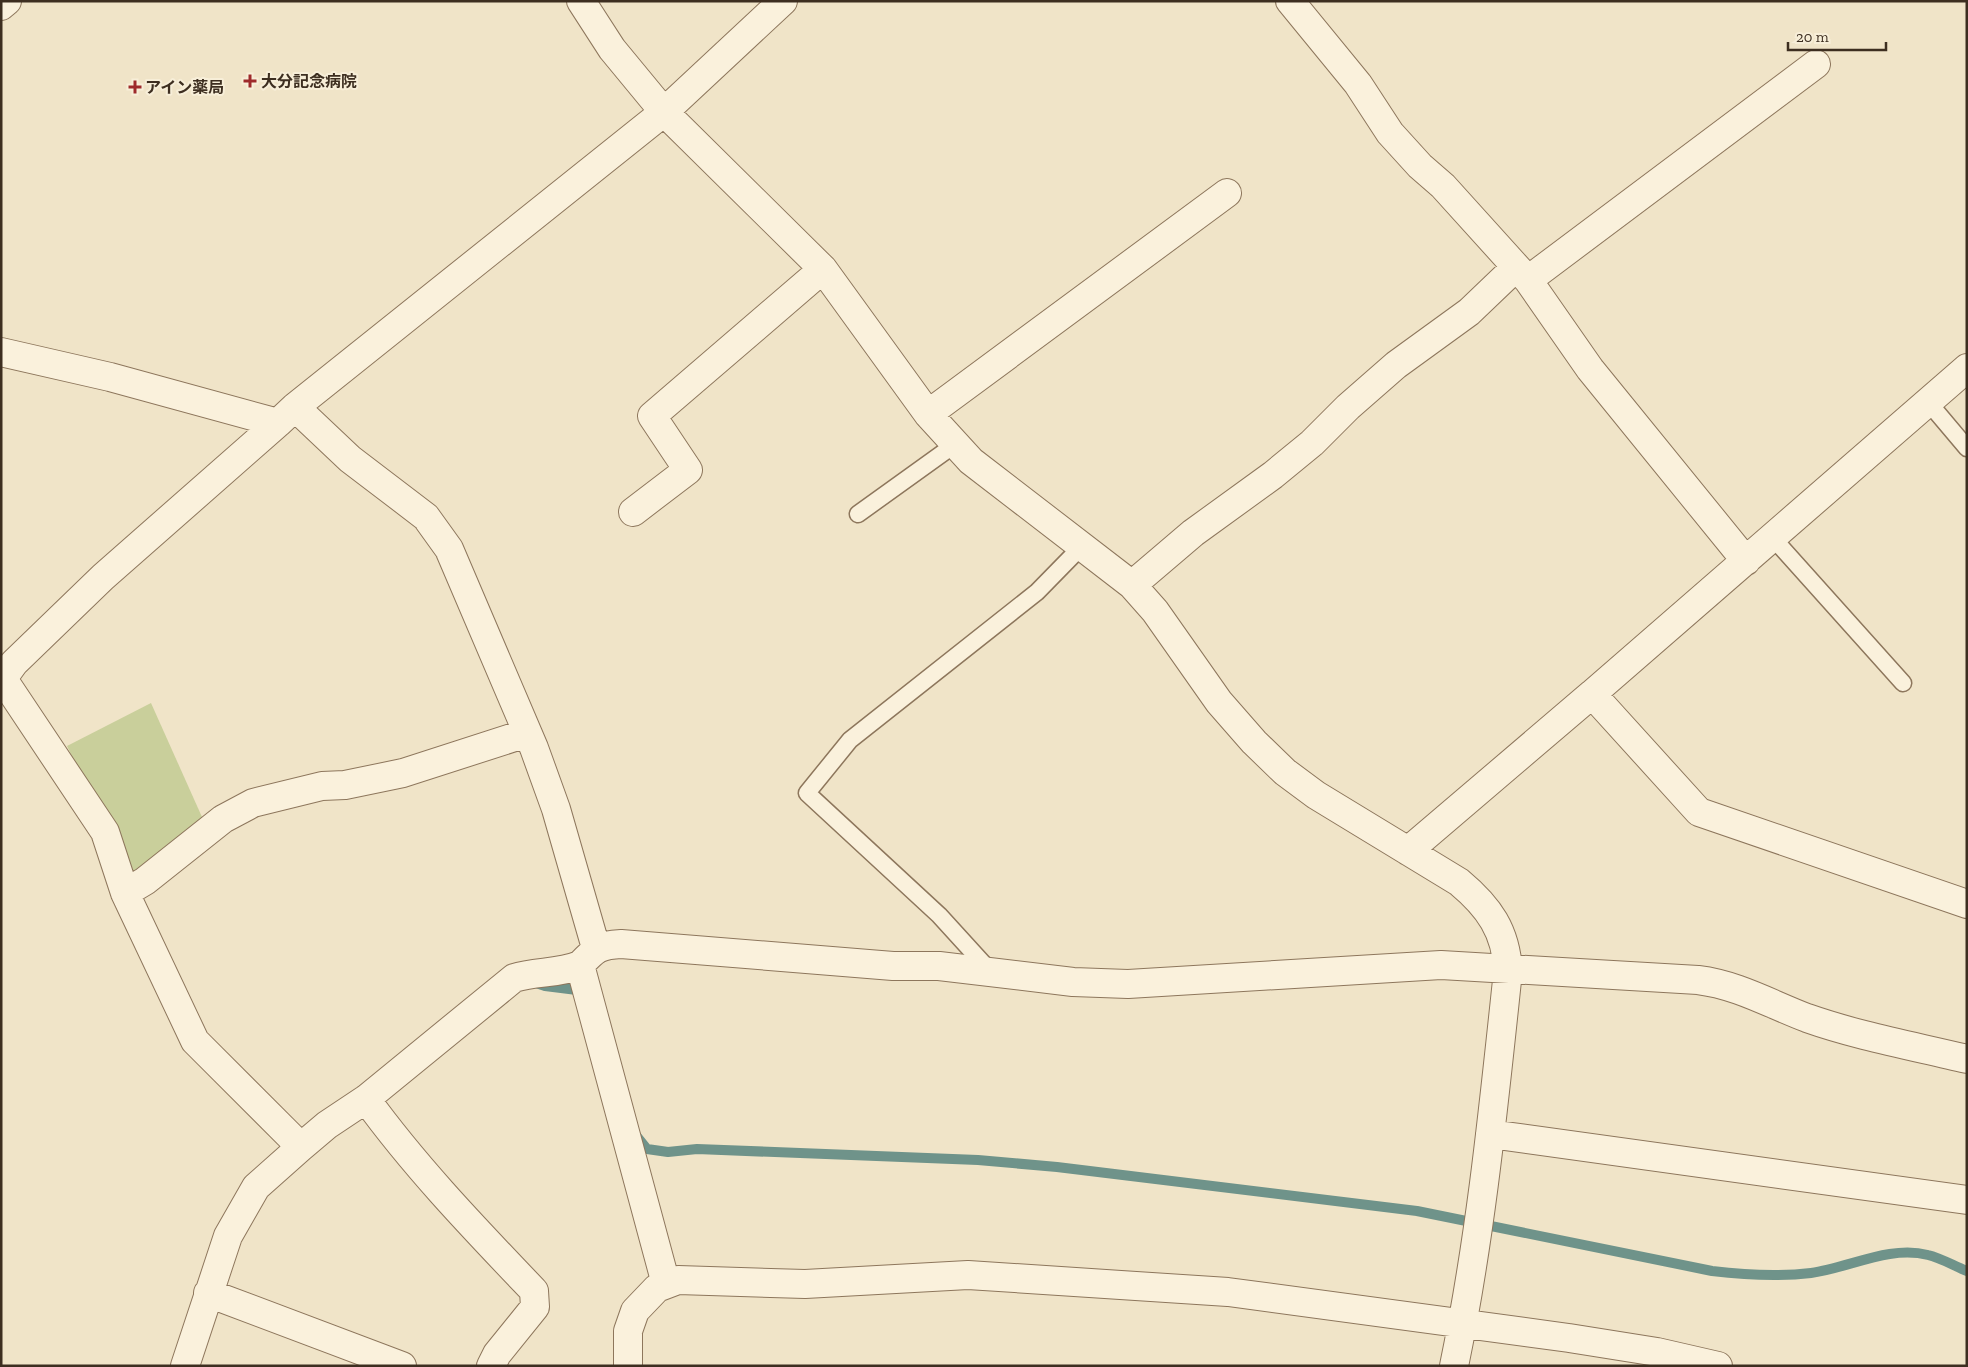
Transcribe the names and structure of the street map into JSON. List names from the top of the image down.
{
  "places": {
    "health": ["大分記念病院", "アイン薬局"]
  },
  "scale_bar": "20 m"
}
